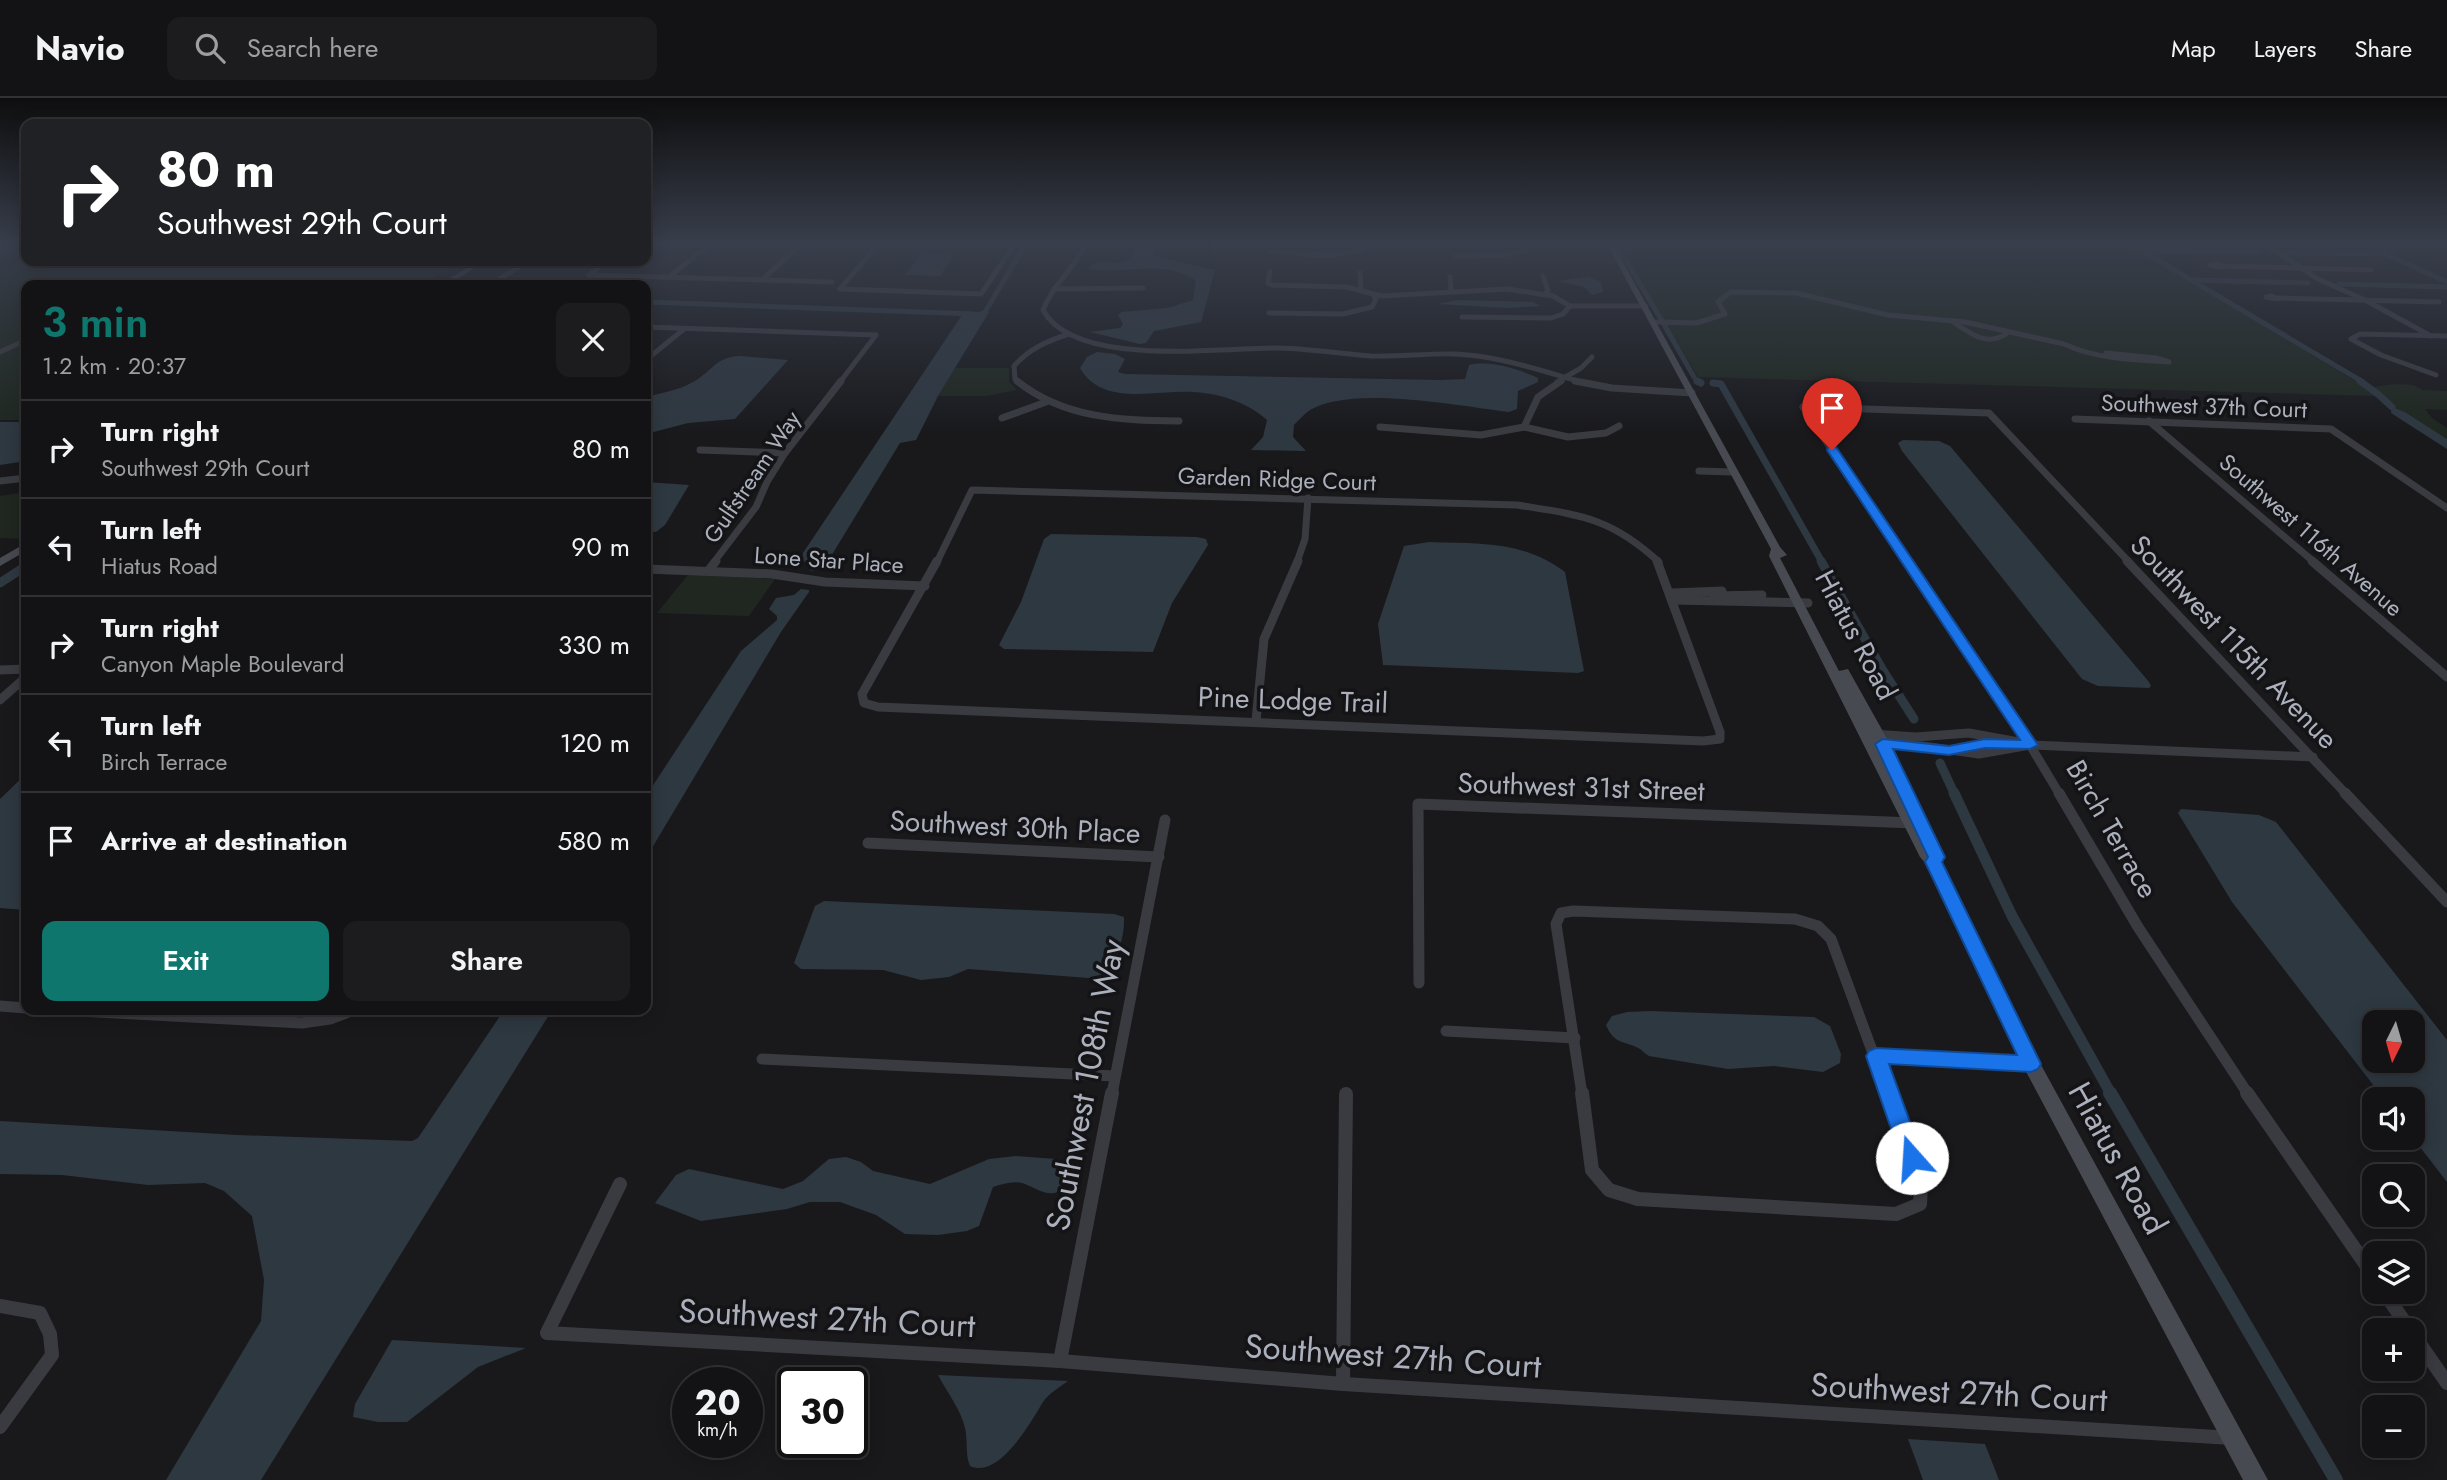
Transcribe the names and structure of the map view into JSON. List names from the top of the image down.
{
  "streets": {
    "street": [
      "Southwest 37th Court",
      "Gulfstream Way",
      "Garden Ridge Court",
      "Southwest 116th Avenue",
      "Lone Star Place",
      "Hiatus Road",
      "Southwest 115th Avenue",
      "Pine Lodge Trail",
      "Southwest 31st Street",
      "Southwest 30th Place",
      "Birch Terrace",
      "Southwest 108th Way",
      "Southwest 27th Court"
    ]
  },
  "crossings": [
    ["Southwest 37th Court", "Southwest 116th Avenue"],
    ["Gulfstream Way", "Lone Star Place"],
    ["Garden Ridge Court", "Lone Star Place"],
    ["Garden Ridge Court", "Pine Lodge Trail"],
    ["Lone Star Place", "Pine Lodge Trail"],
    ["Hiatus Road", "Southwest 31st Street"],
    ["Hiatus Road", "Southwest 27th Court"],
    ["Southwest 115th Avenue", "Birch Terrace"],
    ["Southwest 30th Place", "Southwest 108th Way"],
    ["Southwest 108th Way", "Southwest 27th Court"]
  ],
  "north": "bottom",
  "page": {
    "header": "Navio",
    "search": "Search here",
    "nav": ["Map", "Layers", "Share"],
    "turn": ["80 m", "Southwest 29th Court"],
    "heading": ["3 min", "1.2 km · 20:37"],
    "list": [
      {
        "name": "Turn right",
        "note": "Southwest 29th Court",
        "value": "80 m"
      },
      {
        "name": "Turn left",
        "note": "Hiatus Road",
        "value": "90 m"
      },
      {
        "name": "Turn right",
        "note": "Canyon Maple Boulevard",
        "value": "330 m"
      },
      {
        "name": "Turn left",
        "note": "Birch Terrace",
        "value": "120 m"
      },
      {
        "name": "Arrive at destination",
        "value": "580 m"
      }
    ],
    "buttons": ["Exit", "Share"],
    "map_buttons": ["+", "−"],
    "speed": "20 km/h",
    "limit": "30"
  }
}
